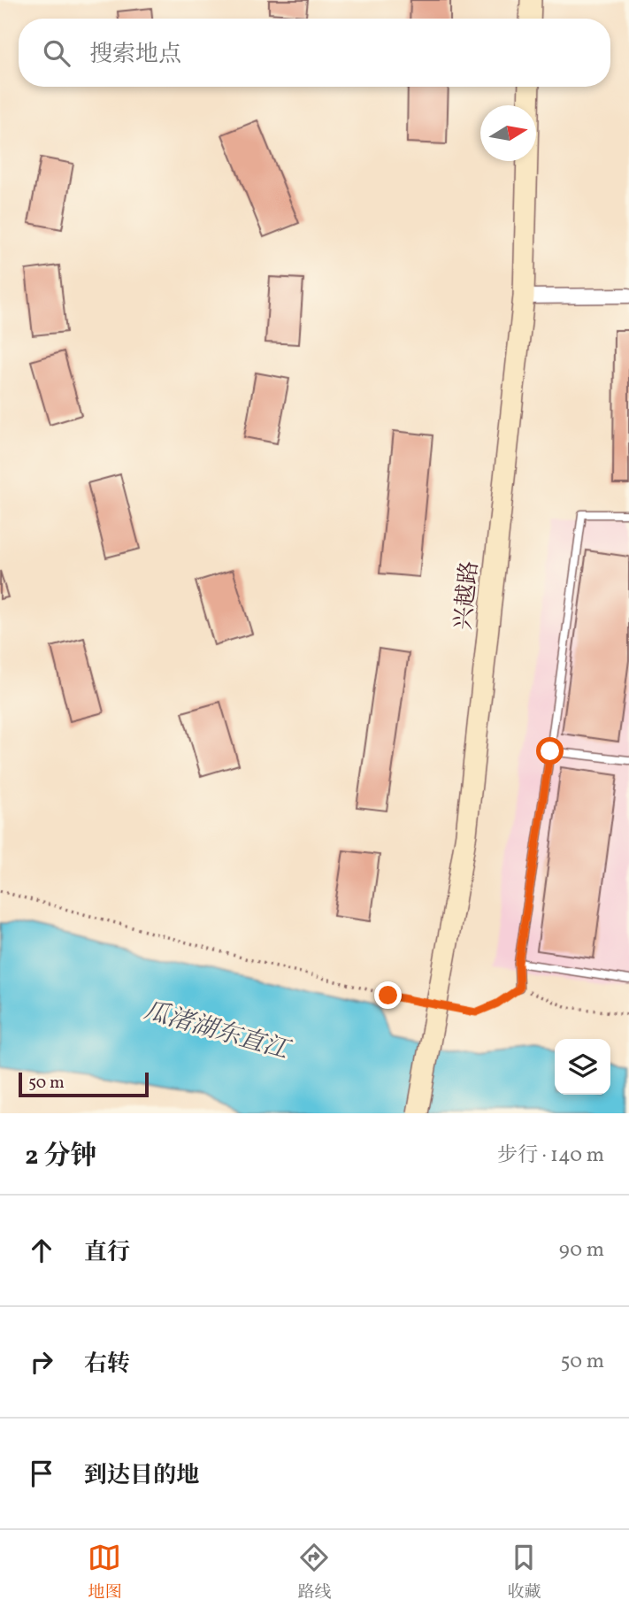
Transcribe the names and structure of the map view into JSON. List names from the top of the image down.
{
  "streets": {
    "street": ["兴越路"]
  },
  "water": ["瓜渚湖东直江"],
  "scale_bar": "50 m",
  "north": "right",
  "page": {
    "search": "搜索地点",
    "scale": "50 m",
    "heading": ["2 分钟", "步行 · 140 m"],
    "list": [
      ["直行", "90 m"],
      ["右转", "50 m"],
      "到达目的地"
    ],
    "nav": ["地图", "路线", "收藏"]
  }
}
